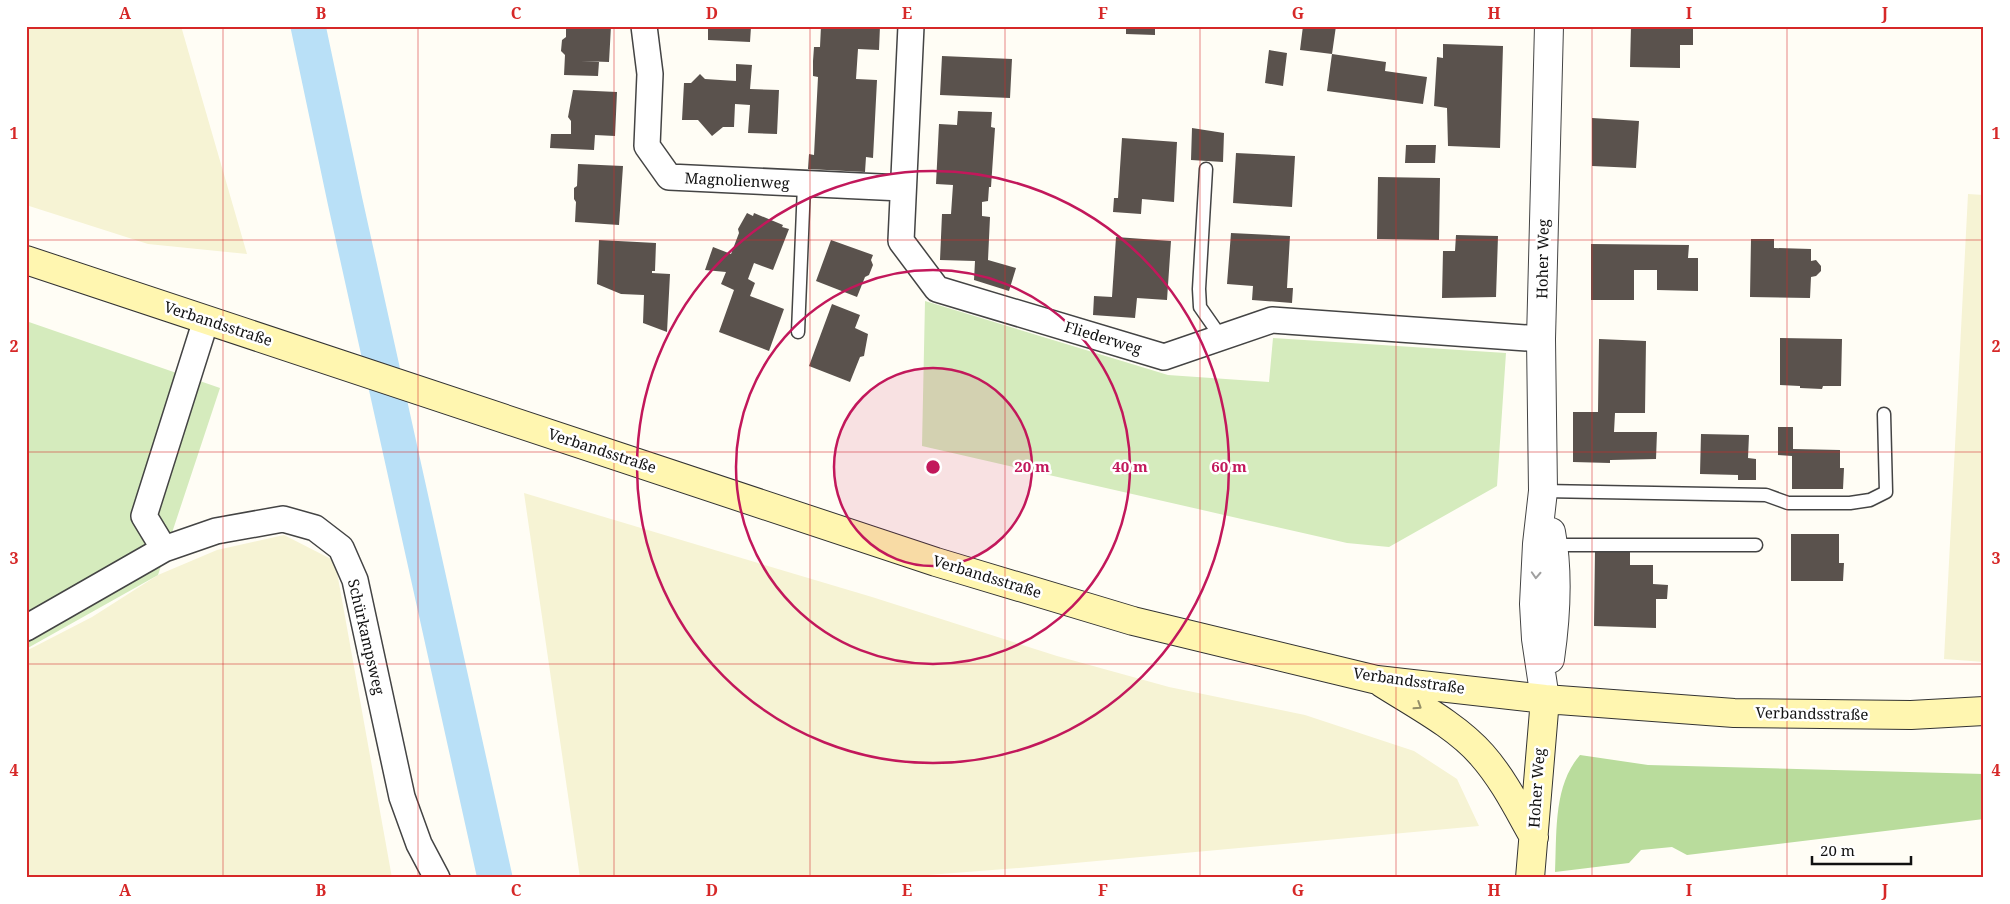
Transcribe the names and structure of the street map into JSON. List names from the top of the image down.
{
  "streets": {
    "main road": ["Hoher Weg", "Verbandsstraße"],
    "street": ["Magnolienweg", "Fliederweg", "Schürkampsweg"]
  },
  "crossings": [
    ["Magnolienweg", "Fliederweg"],
    ["Hoher Weg", "Verbandsstraße"],
    ["Hoher Weg", "Fliederweg"]
  ],
  "scale_bar": "20 m",
  "grid": {
    "columns": [
      "A",
      "B",
      "C",
      "D",
      "E",
      "F",
      "G",
      "H",
      "I",
      "J"
    ],
    "rows": [
      "1",
      "2",
      "3",
      "4"
    ]
  },
  "rings": ["20 m", "40 m", "60 m"]
}
